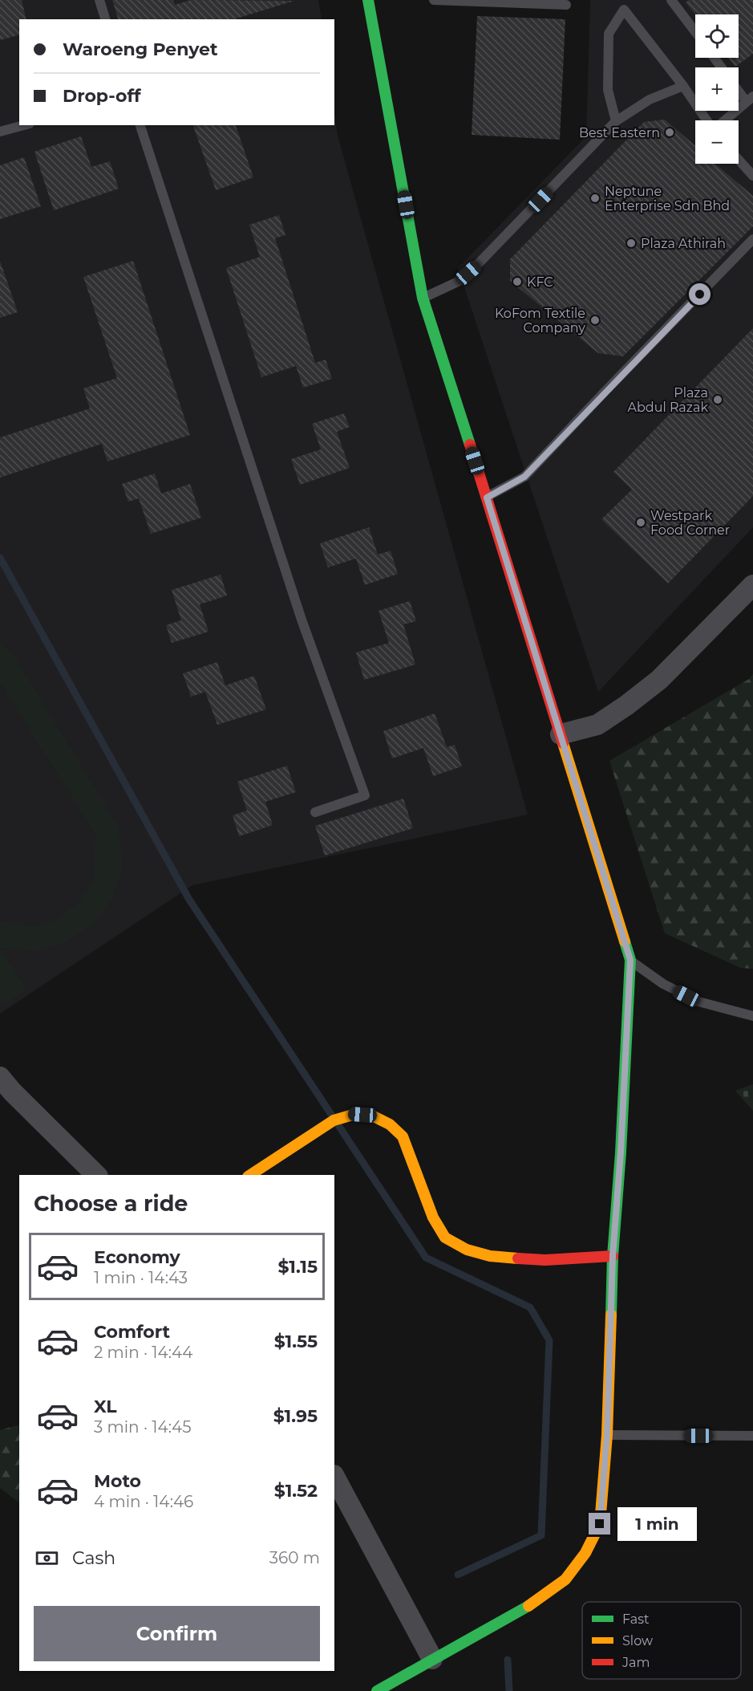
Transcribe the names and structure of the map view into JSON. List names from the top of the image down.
{
  "places": [
    "Best Eastern",
    "Neptune Enterprise Sdn Bhd",
    "Plaza Athirah",
    "KFC",
    "KoFom Textile Company",
    "Plaza Abdul Razak",
    "Westpark Food Corner"
  ],
  "legend": ["Fast", "Slow", "Jam"],
  "page": {
    "map_buttons": ["+", "−"],
    "banner": ["Waroeng Penyet", "Drop-off"],
    "heading": "Choose a ride",
    "list": [
      {
        "name": "Economy",
        "note": "1 min · 14:43",
        "value": "$1.15"
      },
      {
        "name": "Comfort",
        "note": "2 min · 14:44",
        "value": "$1.55"
      },
      {
        "name": "XL",
        "note": "3 min · 14:45",
        "value": "$1.95"
      },
      {
        "name": "Moto",
        "note": "4 min · 14:46",
        "value": "$1.52"
      }
    ],
    "bubble": "1 min",
    "pay": ["Cash", "360 m"],
    "buttons": "Confirm"
  }
}
